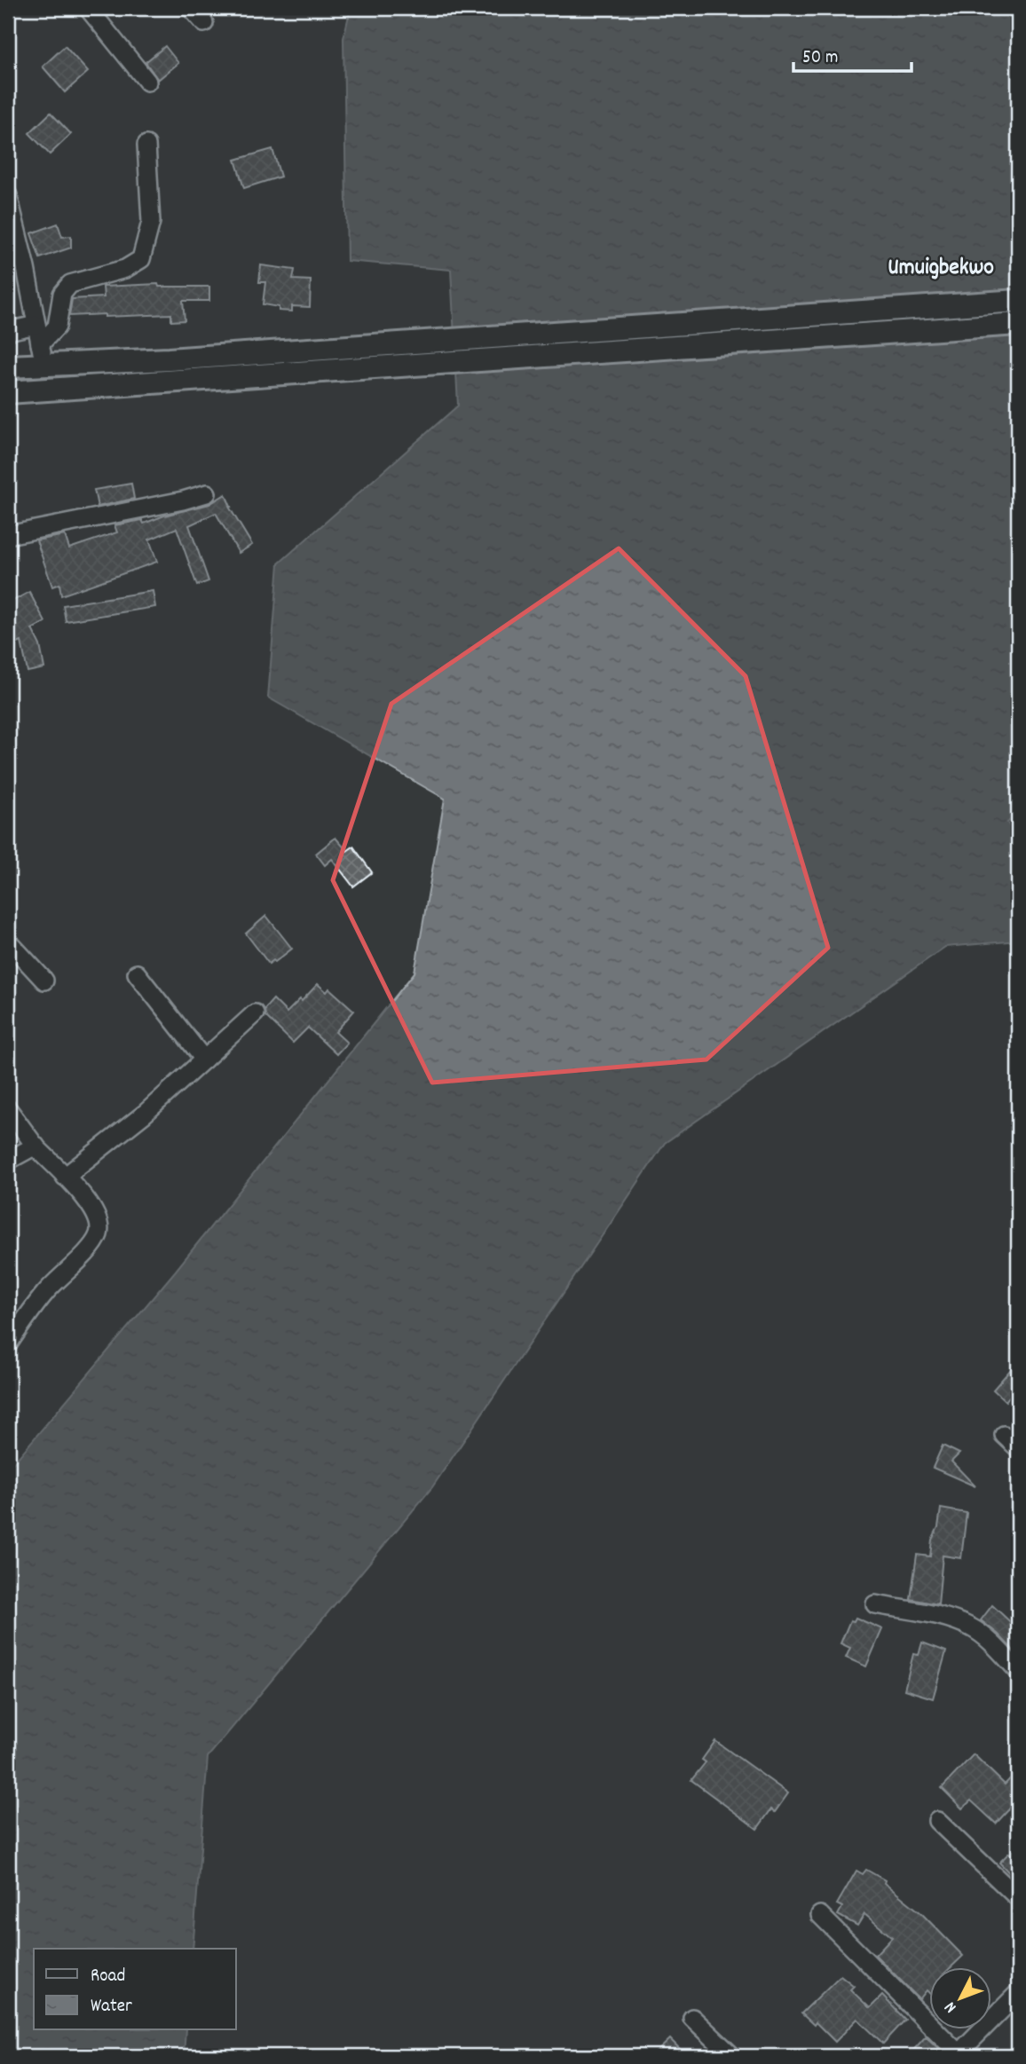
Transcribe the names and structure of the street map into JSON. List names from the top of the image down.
{
  "districts": ["Umuigbekwo"],
  "legend": ["Road", "Water"],
  "scale_bar": "50 m",
  "north": "bottom left"
}
